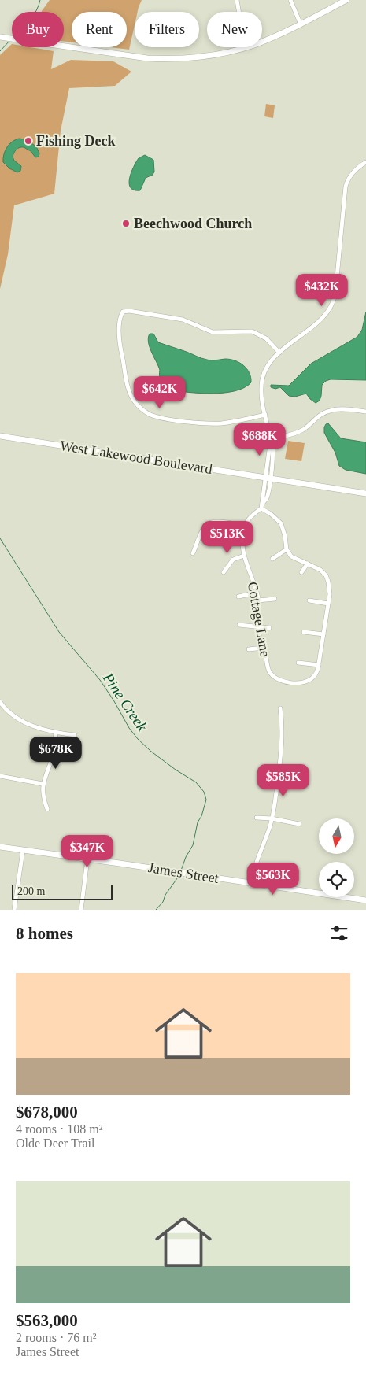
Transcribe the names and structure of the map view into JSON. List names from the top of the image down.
{
  "streets": {
    "street": ["West Lakewood Boulevard", "Cottage Lane", "James Street"]
  },
  "water": ["Pine Creek"],
  "places": ["Fishing Deck", "Beechwood Church"],
  "scale_bar": "200 m",
  "north": "bottom",
  "page": {
    "chip": [
      "Buy",
      "Rent",
      "Filters",
      "New"
    ],
    "price": [
      "$432K",
      "$642K",
      "$688K",
      "$513K",
      "$678K",
      "$585K",
      "$347K",
      "$563K"
    ],
    "scale": "200 m",
    "heading": "8 homes",
    "list": [
      {
        "name": "$678,000",
        "note": "4 rooms · 108 m² · Olde Deer Trail"
      },
      {
        "name": "$563,000",
        "note": "2 rooms · 76 m² · James Street"
      }
    ]
  }
}
